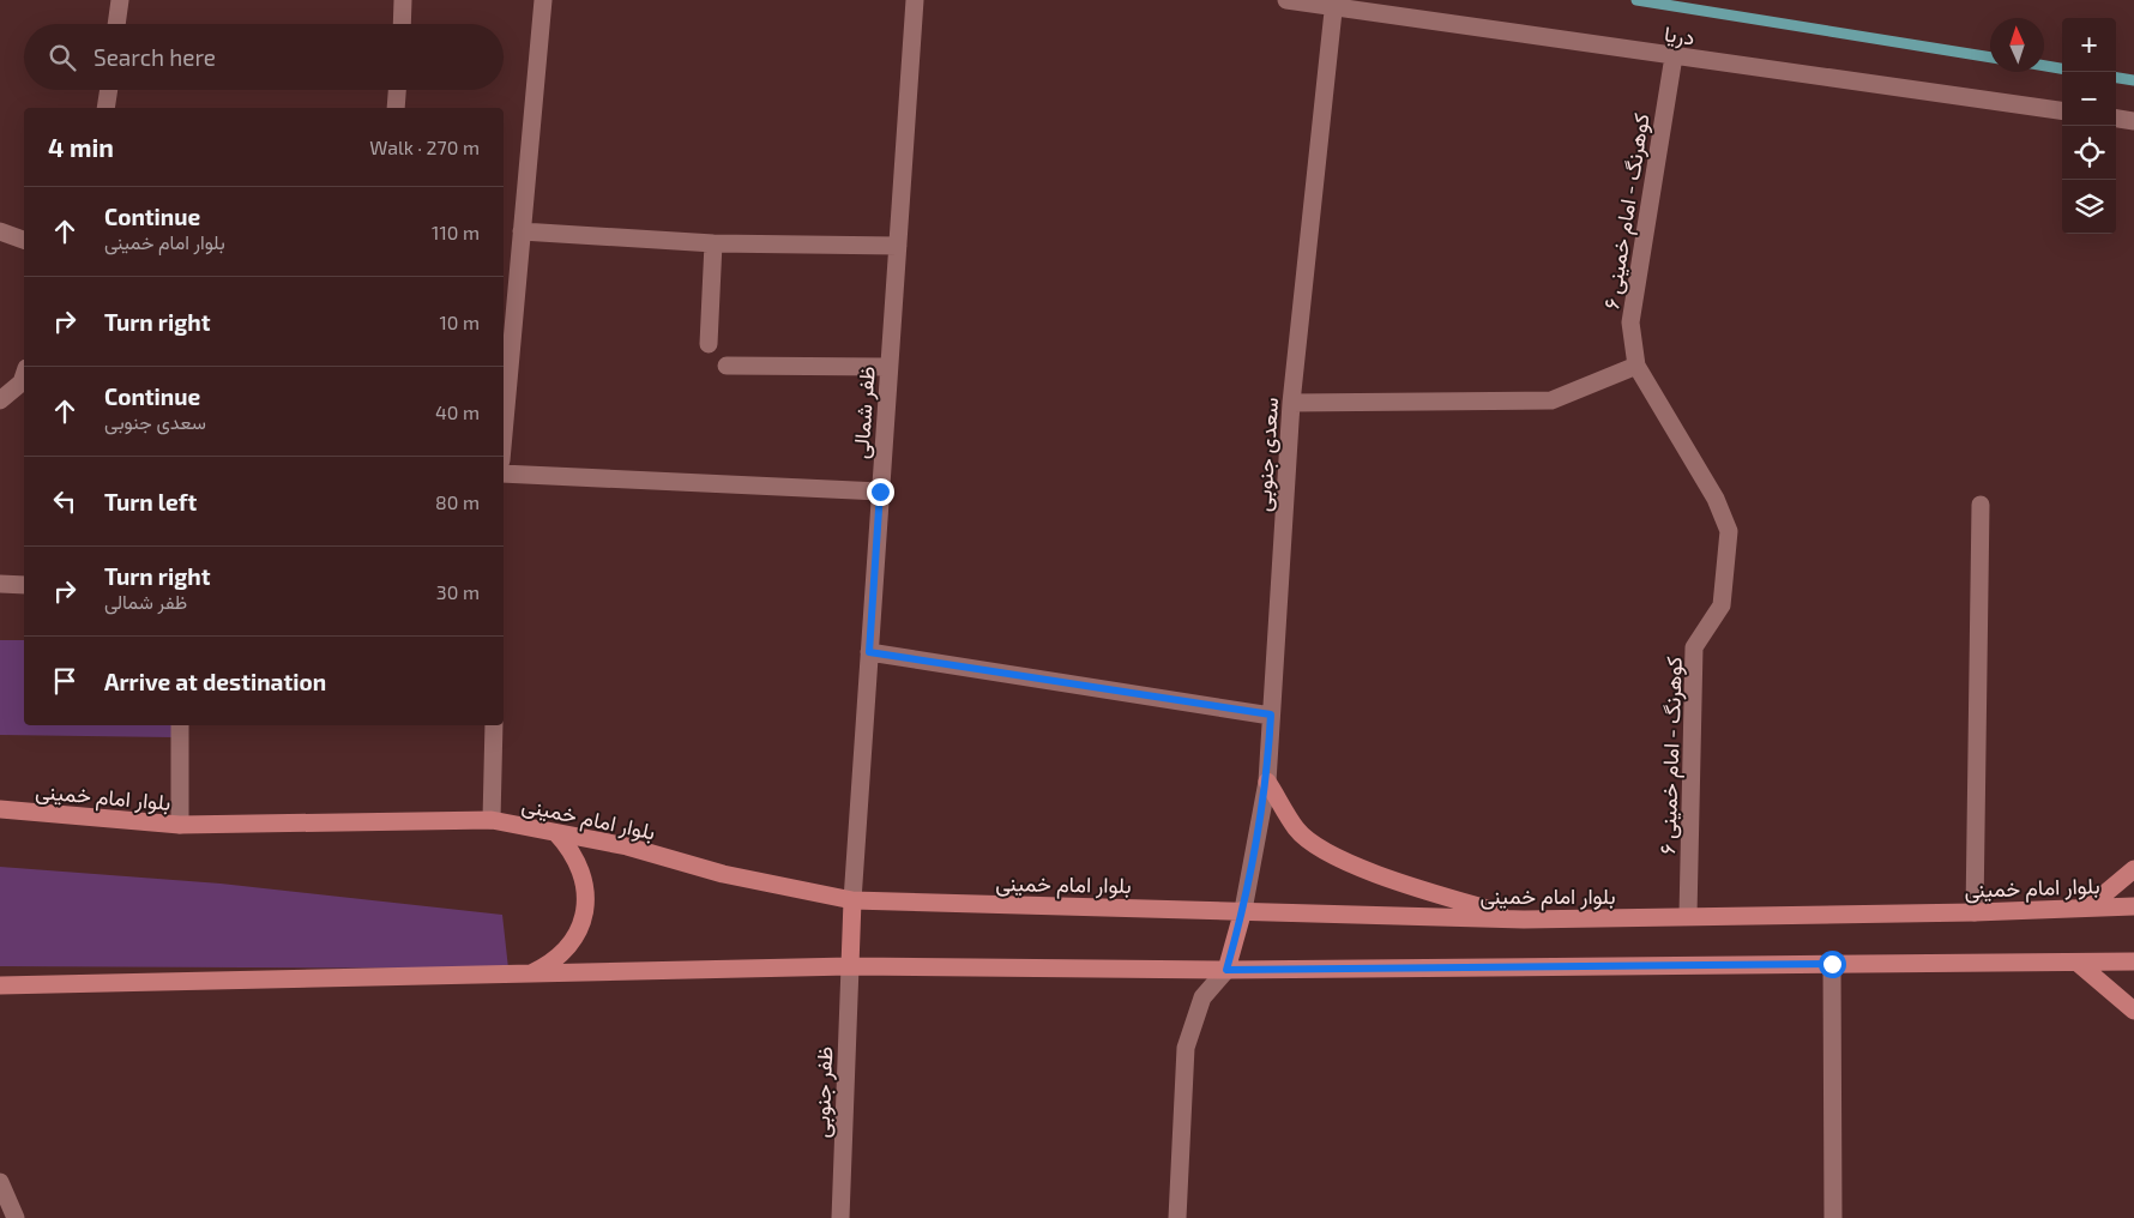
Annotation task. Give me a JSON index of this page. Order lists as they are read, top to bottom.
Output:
{
  "streets": {
    "main road": ["بلوار امام خمینی"],
    "street": [
      "دریا",
      "کوهرنگ - امام خمینی ۶",
      "ظفر شمالی",
      "سعدی جنوبی",
      "ظفر جنوبی"
    ]
  },
  "crossings": [
    ["دریا", "کوهرنگ - امام خمینی ۶"],
    ["دریا", "سعدی جنوبی"],
    ["کوهرنگ - امام خمینی ۶", "بلوار امام خمینی"],
    ["ظفر شمالی", "بلوار امام خمینی"],
    ["سعدی جنوبی", "بلوار امام خمینی"]
  ],
  "north": "top",
  "page": {
    "map_buttons": ["+", "−"],
    "search": "Search here",
    "heading": ["4 min", "Walk · 270 m"],
    "list": [
      ["Continue", "بلوار امام خمینی", "110 m"],
      ["Turn right", "10 m"],
      ["Continue", "سعدی جنوبی", "40 m"],
      ["Turn left", "80 m"],
      ["Turn right", "ظفر شمالی", "30 m"],
      "Arrive at destination"
    ]
  }
}
